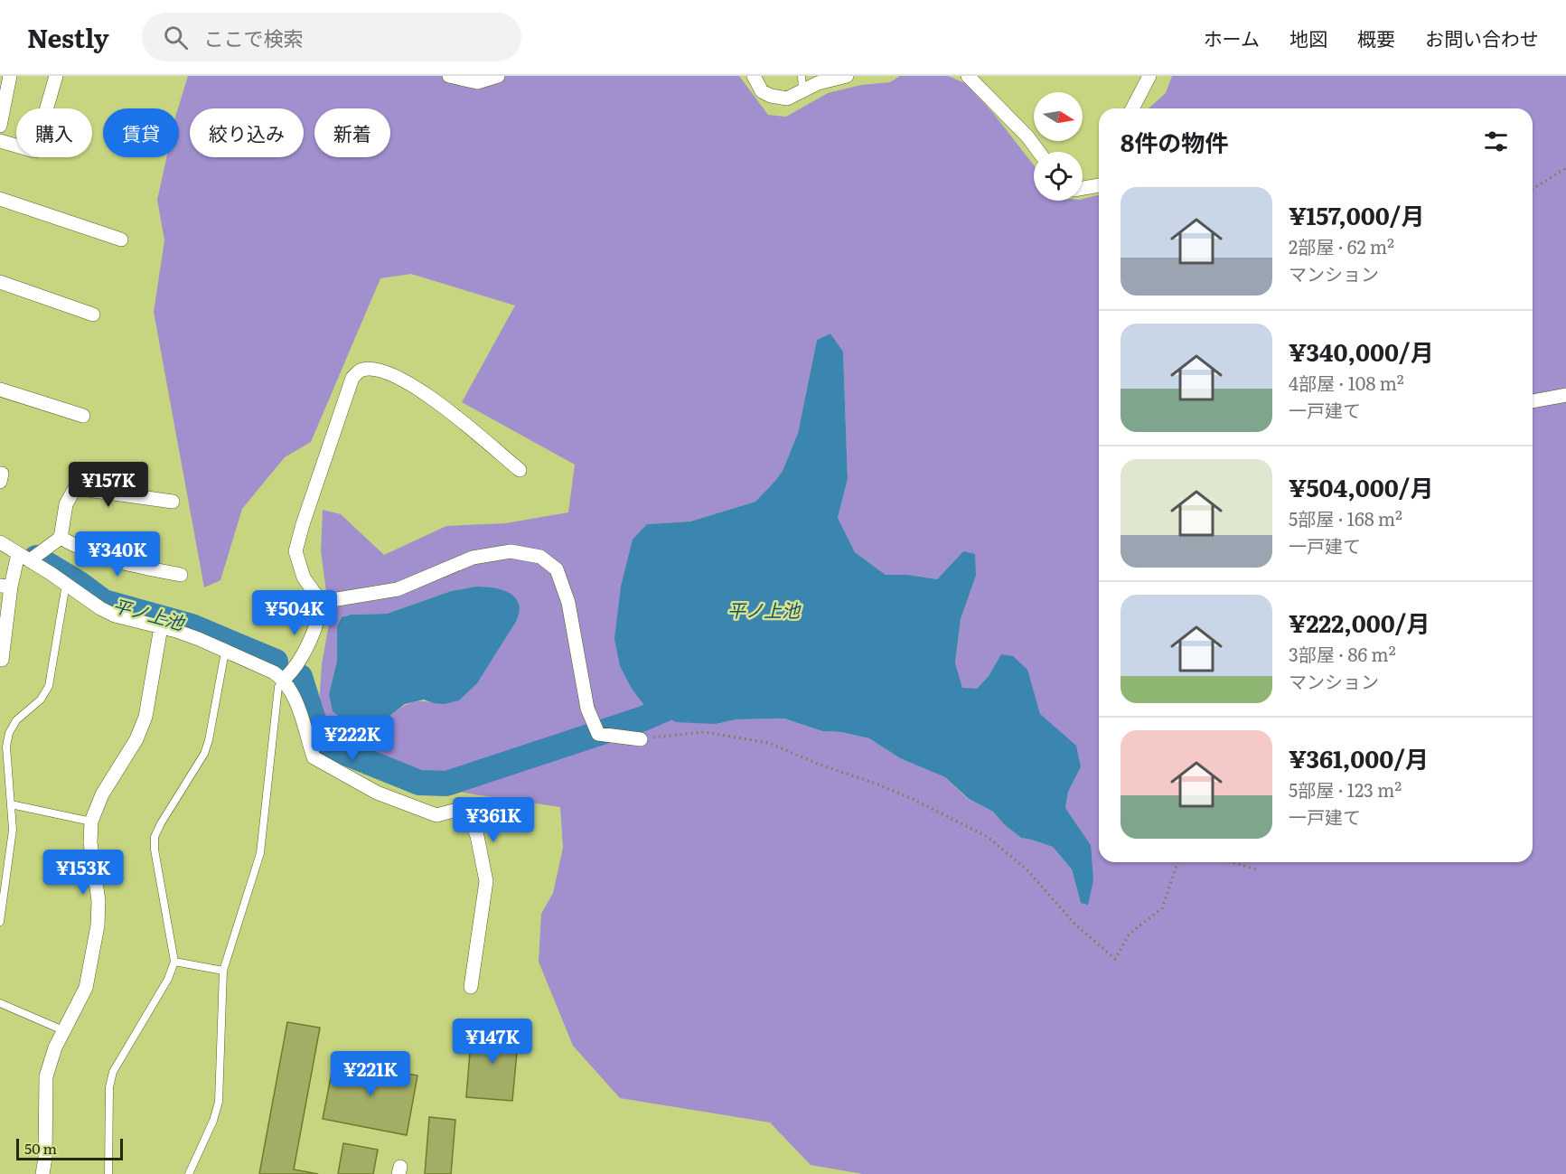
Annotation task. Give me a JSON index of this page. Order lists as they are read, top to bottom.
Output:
{
  "water": ["平ノ上池"],
  "scale_bar": "50 m",
  "north": "right",
  "page": {
    "header": "Nestly",
    "search": "ここで検索",
    "nav": [
      "ホーム",
      "地図",
      "概要",
      "お問い合わせ"
    ],
    "chip": [
      "購入",
      "賃貸",
      "絞り込み",
      "新着"
    ],
    "heading": "8件の物件",
    "list": [
      {
        "name": "¥157,000/月",
        "note": "2部屋 · 62 m² · マンション"
      },
      {
        "name": "¥340,000/月",
        "note": "4部屋 · 108 m² · 一戸建て"
      },
      {
        "name": "¥504,000/月",
        "note": "5部屋 · 168 m² · 一戸建て"
      },
      {
        "name": "¥222,000/月",
        "note": "3部屋 · 86 m² · マンション"
      },
      {
        "name": "¥361,000/月",
        "note": "5部屋 · 123 m² · 一戸建て"
      }
    ],
    "price": [
      "¥157K",
      "¥340K",
      "¥504K",
      "¥222K",
      "¥361K",
      "¥153K",
      "¥147K",
      "¥221K"
    ],
    "scale": "50 m"
  }
}
